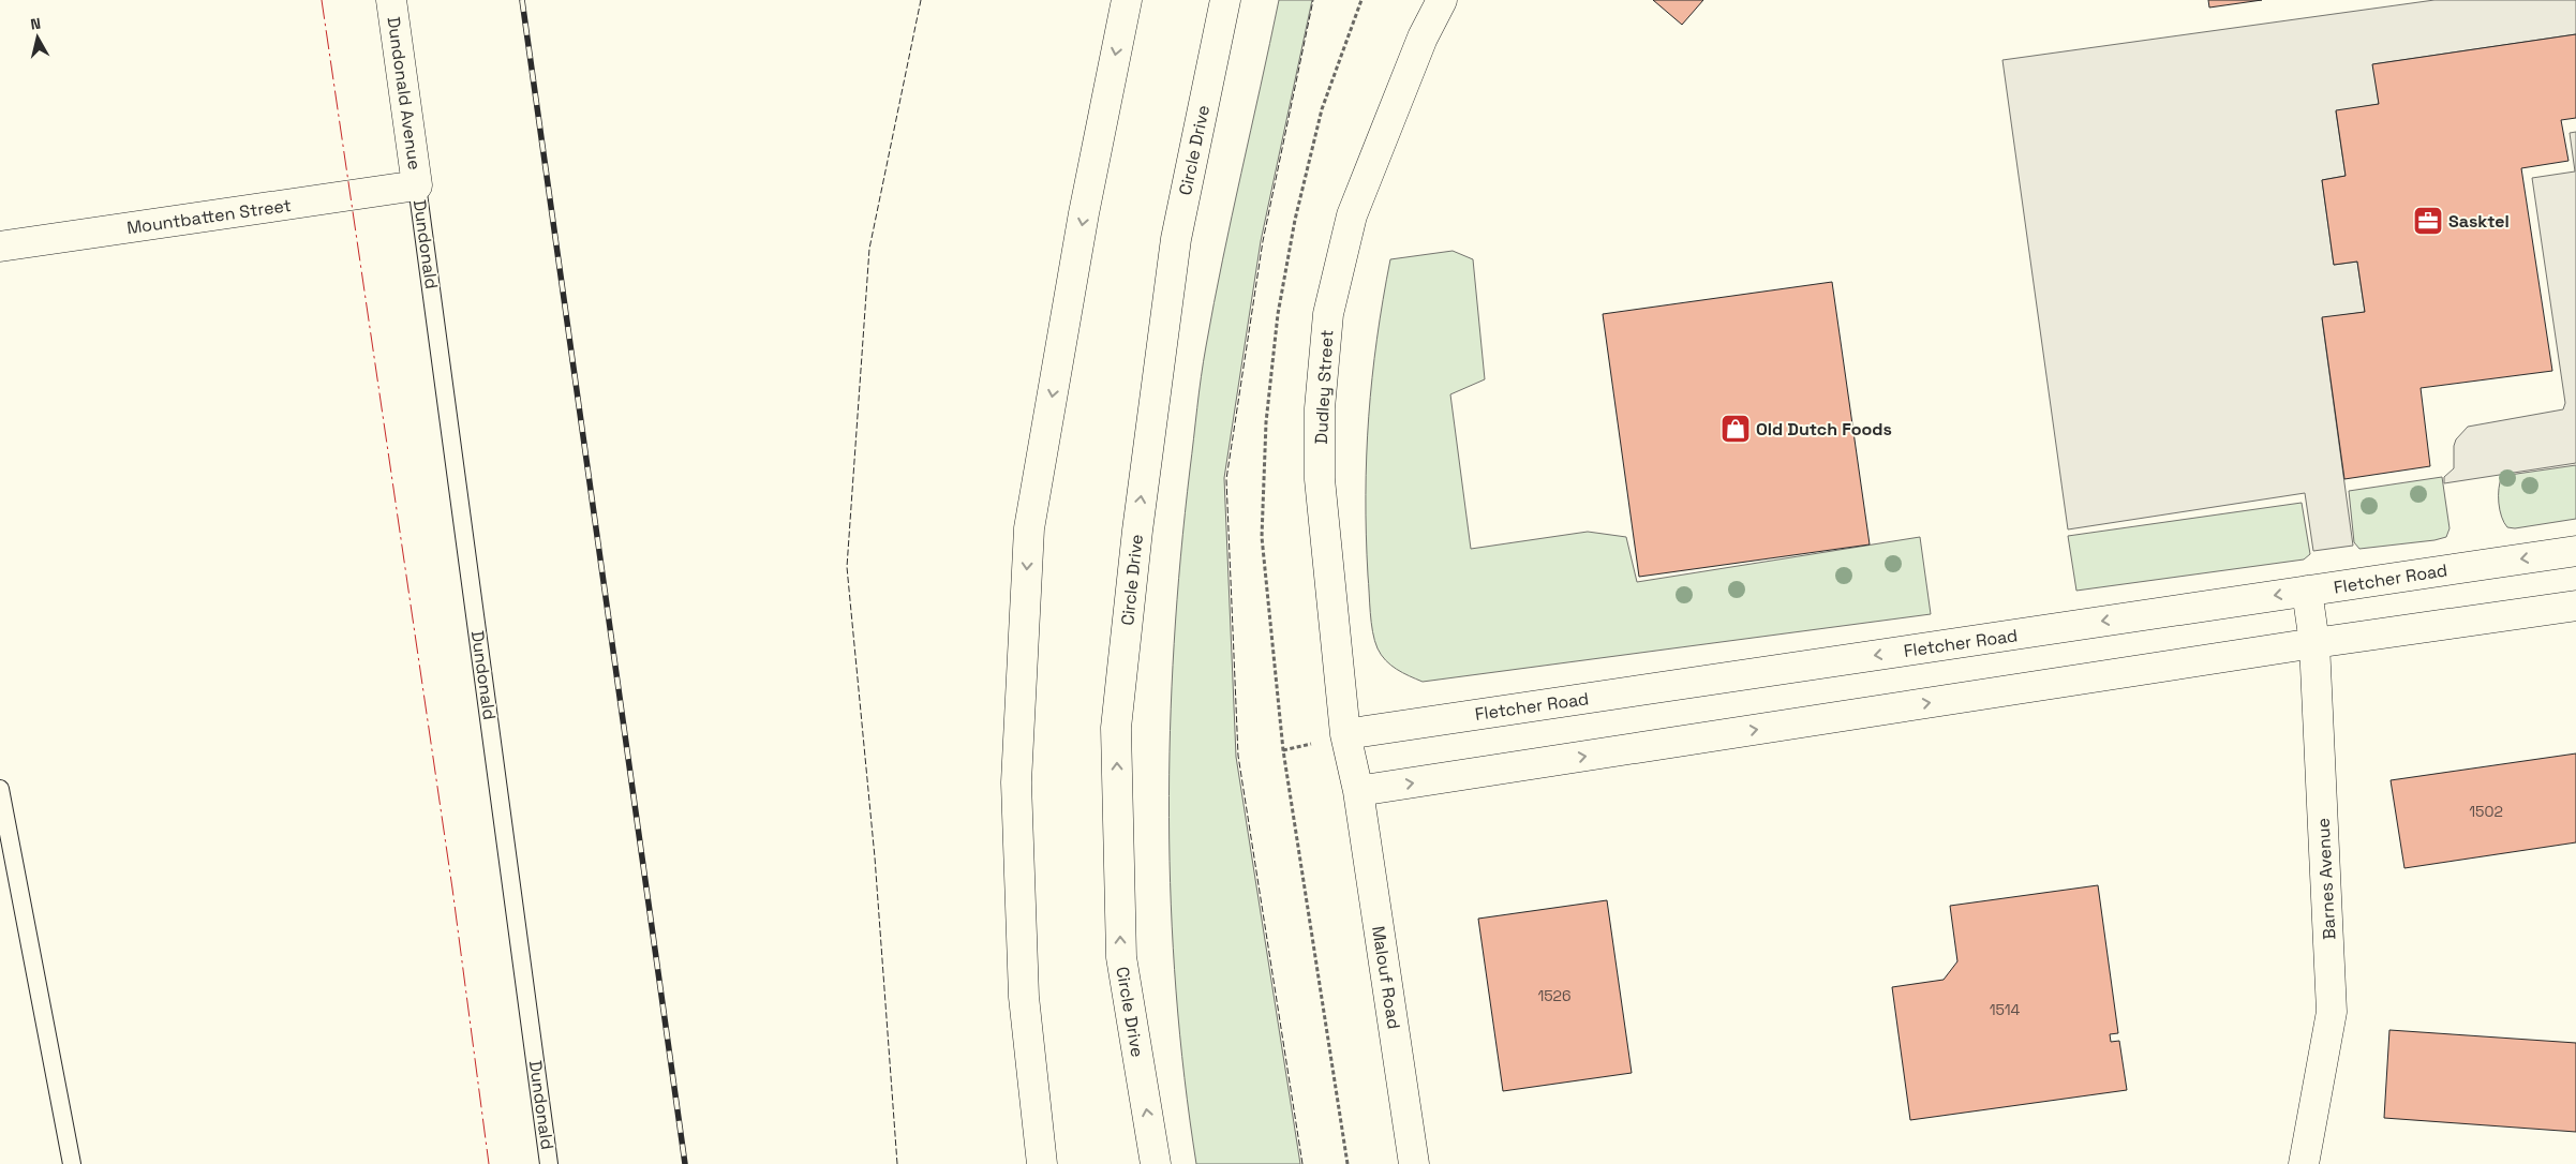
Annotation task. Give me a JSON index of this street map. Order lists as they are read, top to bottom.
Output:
{
  "streets": {
    "main road": [
      "Dundonald Avenue",
      "Circle Drive",
      "Mountbatten Street",
      "Dudley Street",
      "Fletcher Road",
      "Barnes Avenue",
      "Malouf Road"
    ],
    "lane": ["Dundonald"]
  },
  "crossings": [
    ["Dundonald Avenue", "Mountbatten Street"],
    ["Dundonald Avenue", "Dundonald"],
    ["Mountbatten Street", "Dundonald"],
    ["Dudley Street", "Fletcher Road"],
    ["Dudley Street", "Malouf Road"],
    ["Fletcher Road", "Barnes Avenue"]
  ],
  "places": {
    "office": ["Sasktel"],
    "shop": ["Old Dutch Foods"]
  },
  "house_numbers": ["1502", "1526", "1514"],
  "north": "top"
}
